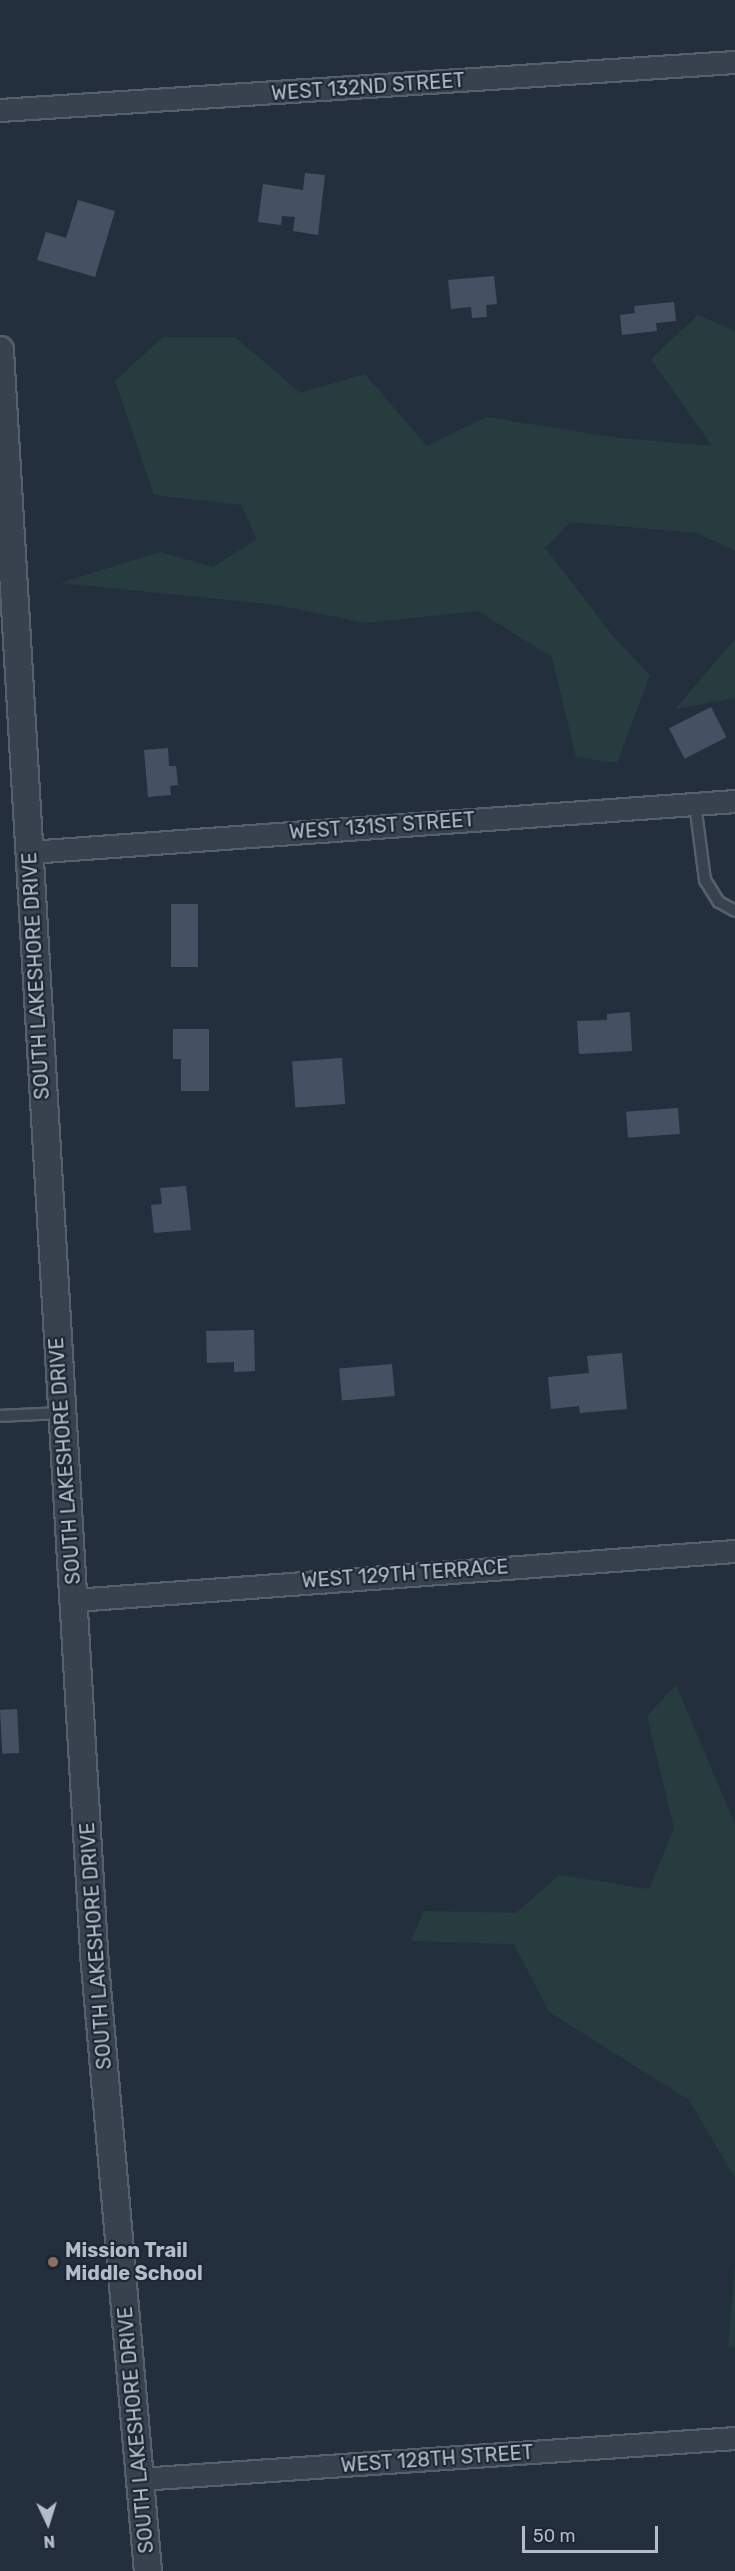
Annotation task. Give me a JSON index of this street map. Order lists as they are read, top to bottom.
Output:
{
  "streets": {
    "street": [
      "WEST 132ND STREET",
      "WEST 131ST STREET",
      "SOUTH LAKESHORE DRIVE",
      "WEST 129TH TERRACE",
      "WEST 128TH STREET"
    ]
  },
  "crossings": [
    ["WEST 131ST STREET", "SOUTH LAKESHORE DRIVE"],
    ["SOUTH LAKESHORE DRIVE", "WEST 129TH TERRACE"],
    ["SOUTH LAKESHORE DRIVE", "WEST 128TH STREET"]
  ],
  "places": ["Mission Trail Middle School"],
  "scale_bar": "50 m",
  "north": "bottom"
}
